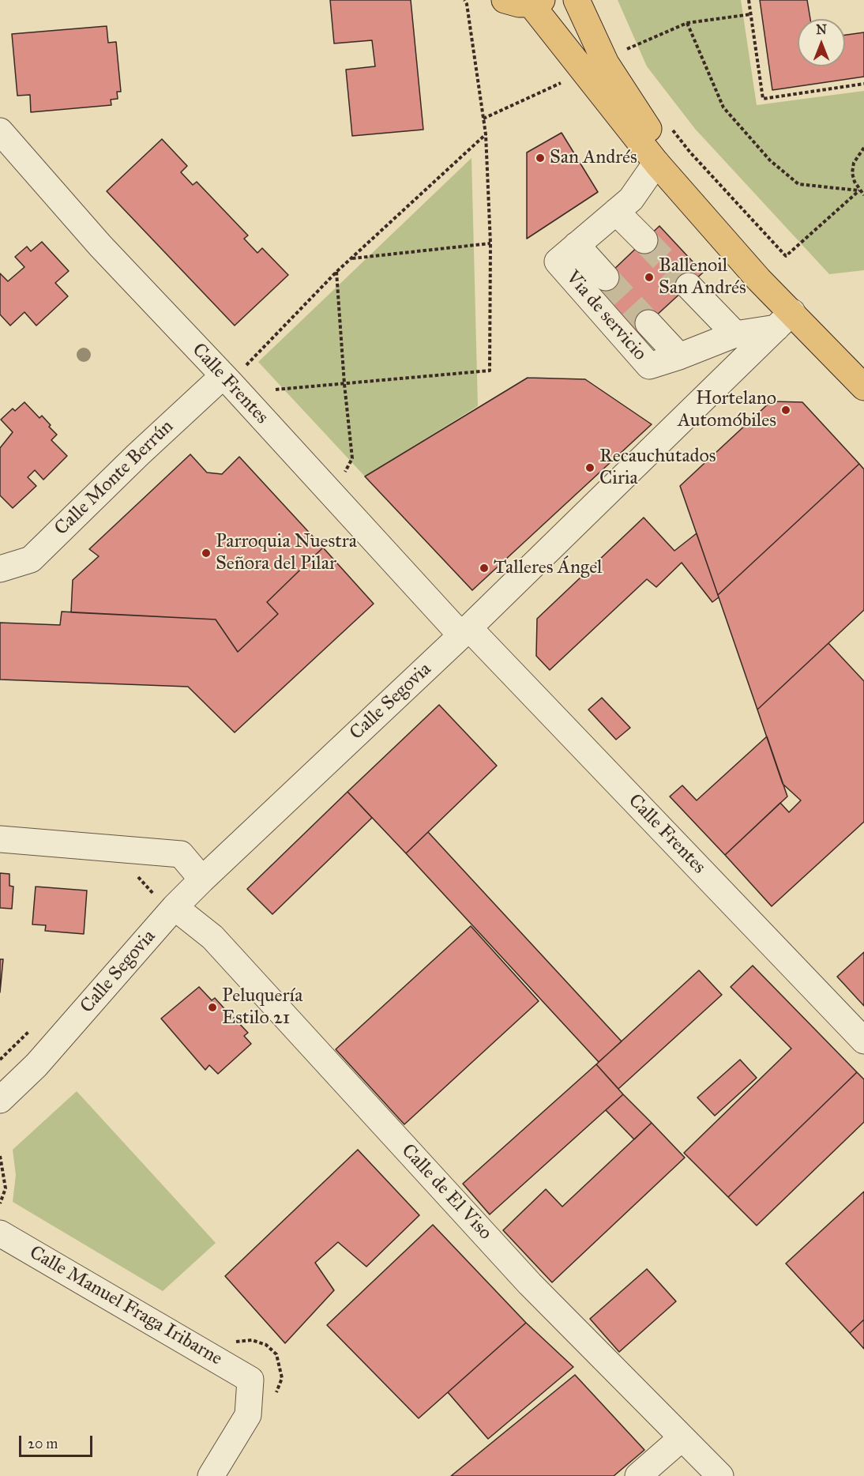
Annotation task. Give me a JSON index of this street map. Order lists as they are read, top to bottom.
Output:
{
  "streets": {
    "street": [
      "Via de servicio",
      "Calle Frentes",
      "Calle Monte Berrún",
      "Calle Segovia",
      "Calle de El Viso",
      "Calle Manuel Fraga Iribarne"
    ]
  },
  "crossings": [
    ["Via de servicio", "Calle Segovia"],
    ["Calle Frentes", "Calle Monte Berrún"],
    ["Calle Frentes", "Calle Segovia"],
    ["Calle Segovia", "Calle de El Viso"]
  ],
  "places": [
    "San Andrés",
    "Ballenoil San Andrés",
    "Hortelano Automóbiles",
    "Recauchutados Ciria",
    "Parroquia Nuestra Señora del Pilar",
    "Talleres Ángel",
    "Peluquería Estilo 21"
  ],
  "scale_bar": "20 m",
  "north": "top"
}
